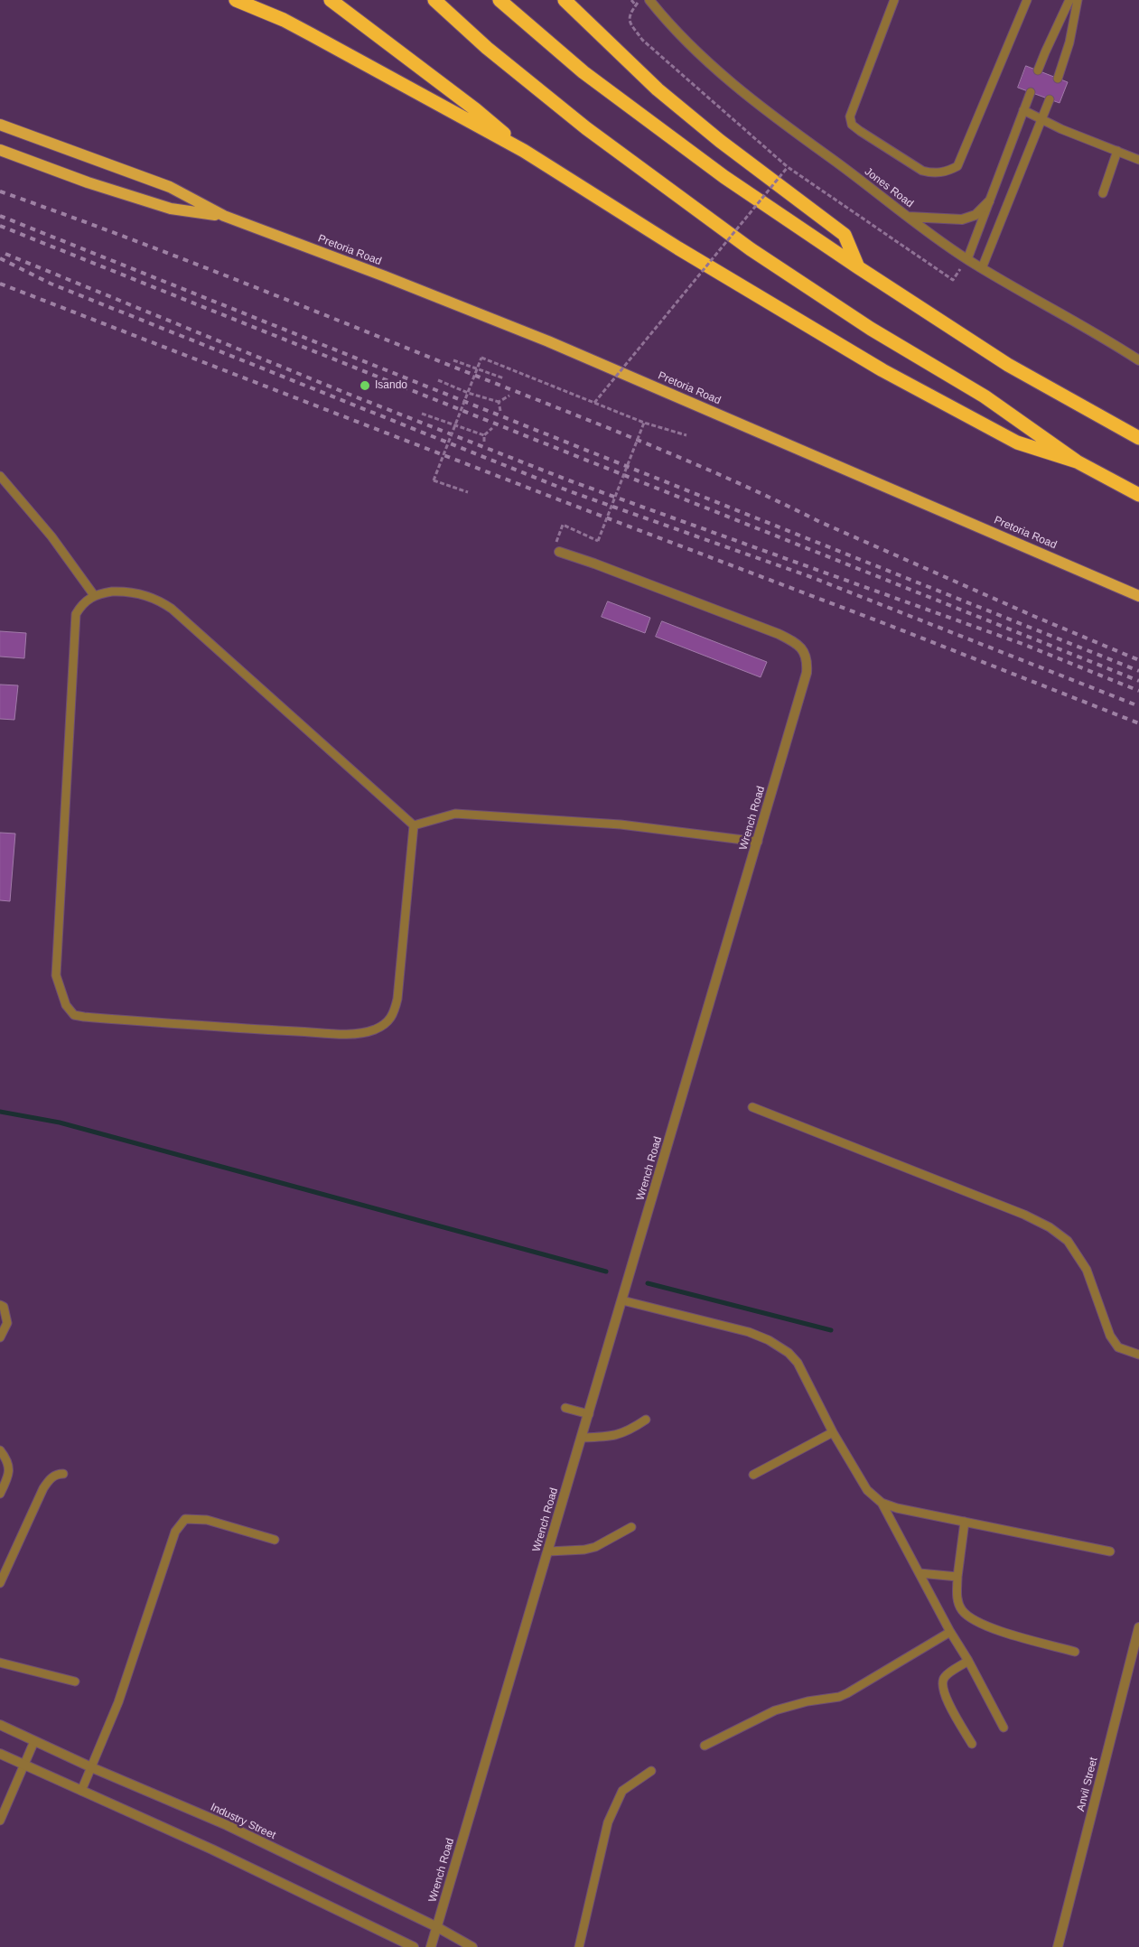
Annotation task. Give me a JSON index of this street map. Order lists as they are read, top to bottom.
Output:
{
  "streets": {
    "main road": ["Pretoria Road"],
    "street": [
      "Jones Road",
      "Wrench Road",
      "Anvil Street",
      "Industry Street"
    ]
  },
  "crossings": [
    ["Wrench Road", "Industry Street"]
  ],
  "places": ["Isando"]
}
